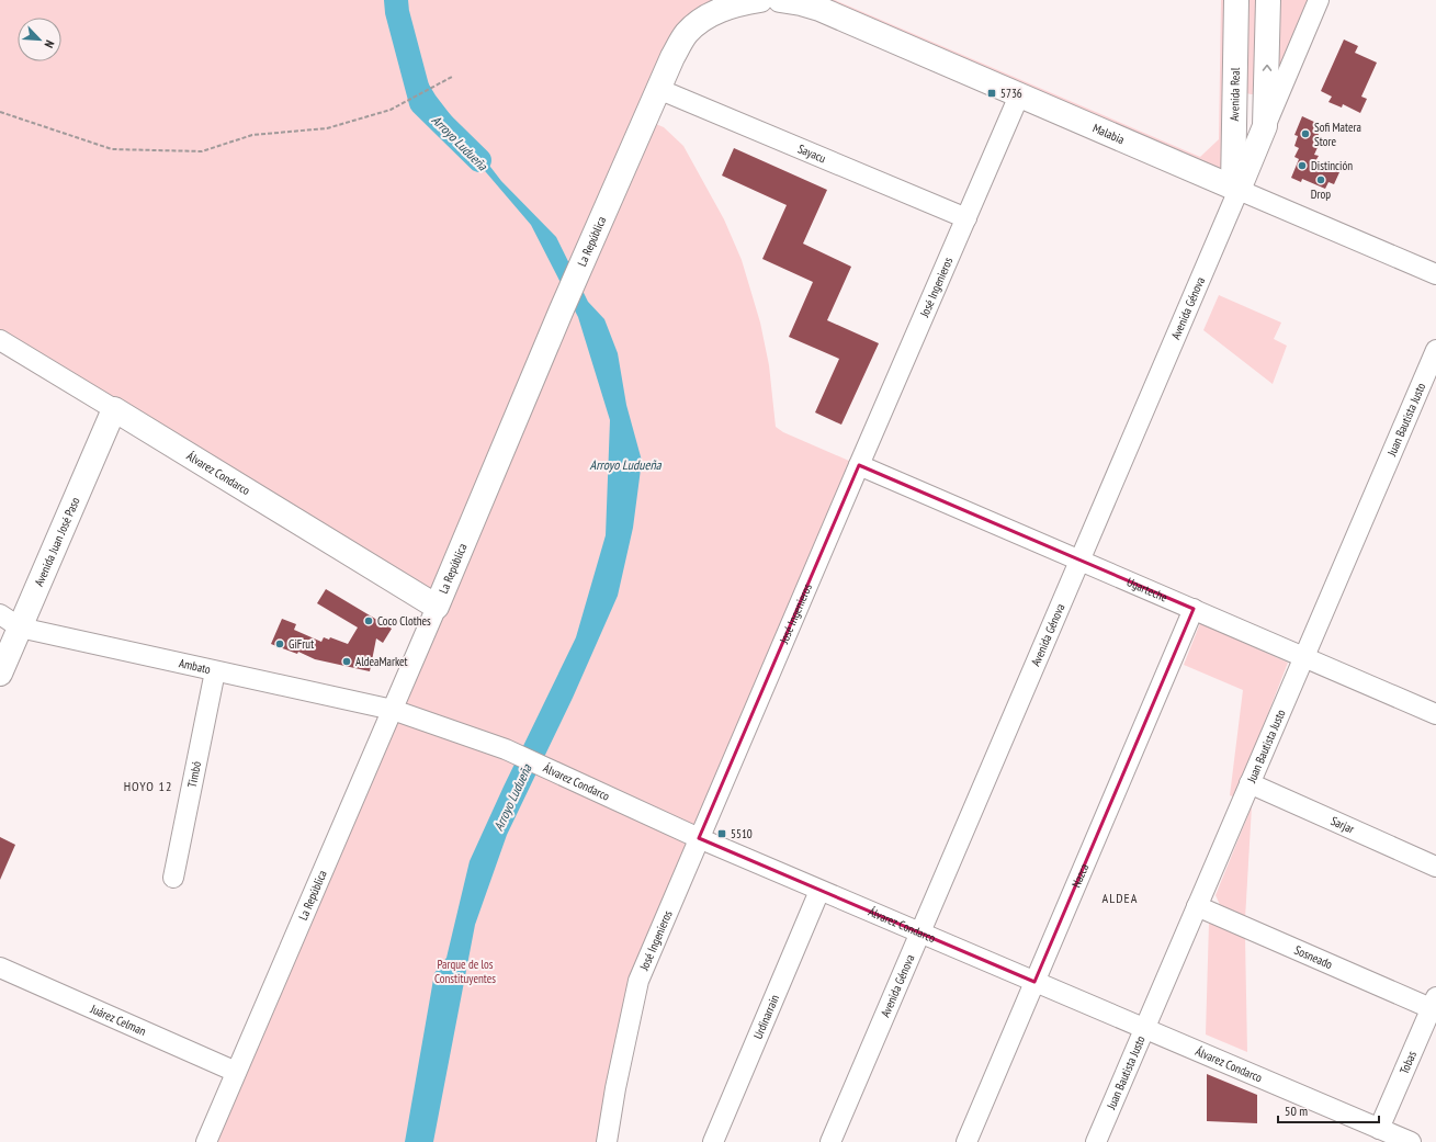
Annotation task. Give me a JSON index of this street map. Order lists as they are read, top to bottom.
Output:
{
  "streets": {
    "main road": [
      "Avenida Real",
      "Malabia",
      "La República",
      "Avenida Génova",
      "Álvarez Condarco",
      "Avenida Juan José Paso"
    ],
    "street": [
      "Sayacu",
      "José Ingenieros",
      "Juan Bautista Justo",
      "Ugarteche",
      "Ambato",
      "Timbó",
      "Sarjar",
      "Nazca",
      "Sosneado",
      "Urdinarrain",
      "Juárez Celman",
      "Tobas"
    ]
  },
  "crossings": [
    ["Avenida Real", "Malabia"],
    ["Avenida Real", "Avenida Génova"],
    ["Malabia", "José Ingenieros"],
    ["Malabia", "Avenida Génova"],
    ["Sayacu", "La República"],
    ["Sayacu", "José Ingenieros"],
    ["La República", "Álvarez Condarco"],
    ["La República", "Ambato"],
    ["La República", "Juárez Celman"],
    ["José Ingenieros", "Álvarez Condarco"],
    ["José Ingenieros", "Ugarteche"],
    ["Avenida Génova", "Álvarez Condarco"],
    ["Avenida Génova", "Ugarteche"],
    ["Juan Bautista Justo", "Álvarez Condarco"],
    ["Juan Bautista Justo", "Ugarteche"],
    ["Juan Bautista Justo", "Sarjar"],
    ["Juan Bautista Justo", "Sosneado"],
    ["Álvarez Condarco", "Avenida Juan José Paso"],
    ["Álvarez Condarco", "Ambato"],
    ["Álvarez Condarco", "Nazca"],
    ["Álvarez Condarco", "Urdinarrain"],
    ["Álvarez Condarco", "Tobas"],
    ["Avenida Juan José Paso", "Ambato"],
    ["Ugarteche", "Nazca"],
    ["Ambato", "Timbó"],
    ["Sosneado", "Tobas"]
  ],
  "districts": ["HOYO 12", "ALDEA"],
  "water": ["Arroyo Ludueña"],
  "parks": ["Parque de los Constituyentes"],
  "places": {
    "transit": ["5736", "5510"],
    "other": [
      "Sofi Matera Store",
      "Distinción",
      "Drop",
      "Coco Clothes",
      "GiFrut",
      "AldeaMarket"
    ]
  },
  "scale_bar": "50 m",
  "north": "bottom right"
}
